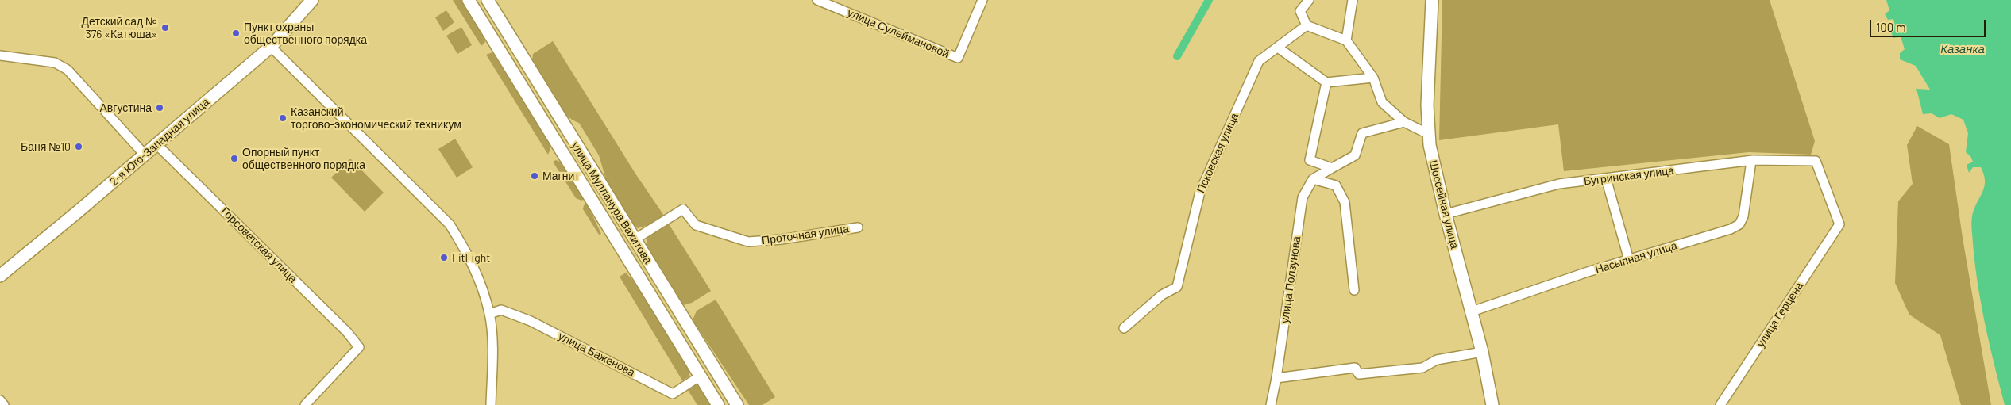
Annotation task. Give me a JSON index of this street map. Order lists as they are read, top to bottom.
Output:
{
  "streets": {
    "main road": ["2-я Юго-Западная улица", "улица Мулланура Вахитова", "Шоссейная улица"],
    "street": [
      "улица Сулеймановой",
      "Псковская улица",
      "Бугринская улица",
      "Проточная улица",
      "Горсоветская улица",
      "Насыпная улица",
      "улица Ползунова",
      "улица Герцена",
      "улица Баженова"
    ]
  },
  "crossings": [
    ["2-я Юго-Западная улица", "Горсоветская улица"],
    ["Бугринская улица", "Шоссейная улица"],
    ["Бугринская улица", "Насыпная улица"],
    ["Бугринская улица", "улица Герцена"],
    ["улица Мулланура Вахитова", "Проточная улица"],
    ["улица Мулланура Вахитова", "улица Баженова"],
    ["Шоссейная улица", "Насыпная улица"]
  ],
  "water": ["Казанка"],
  "places": [
    "Детский сад № 376 «Катюша»",
    "Пункт охраны общественного порядка",
    "Августина",
    "Казанский торгово-экономический техникум",
    "Баня №10",
    "Опорный пункт общественного порядка",
    "Магнит",
    "FitFight"
  ],
  "scale_bar": "100 m"
}
